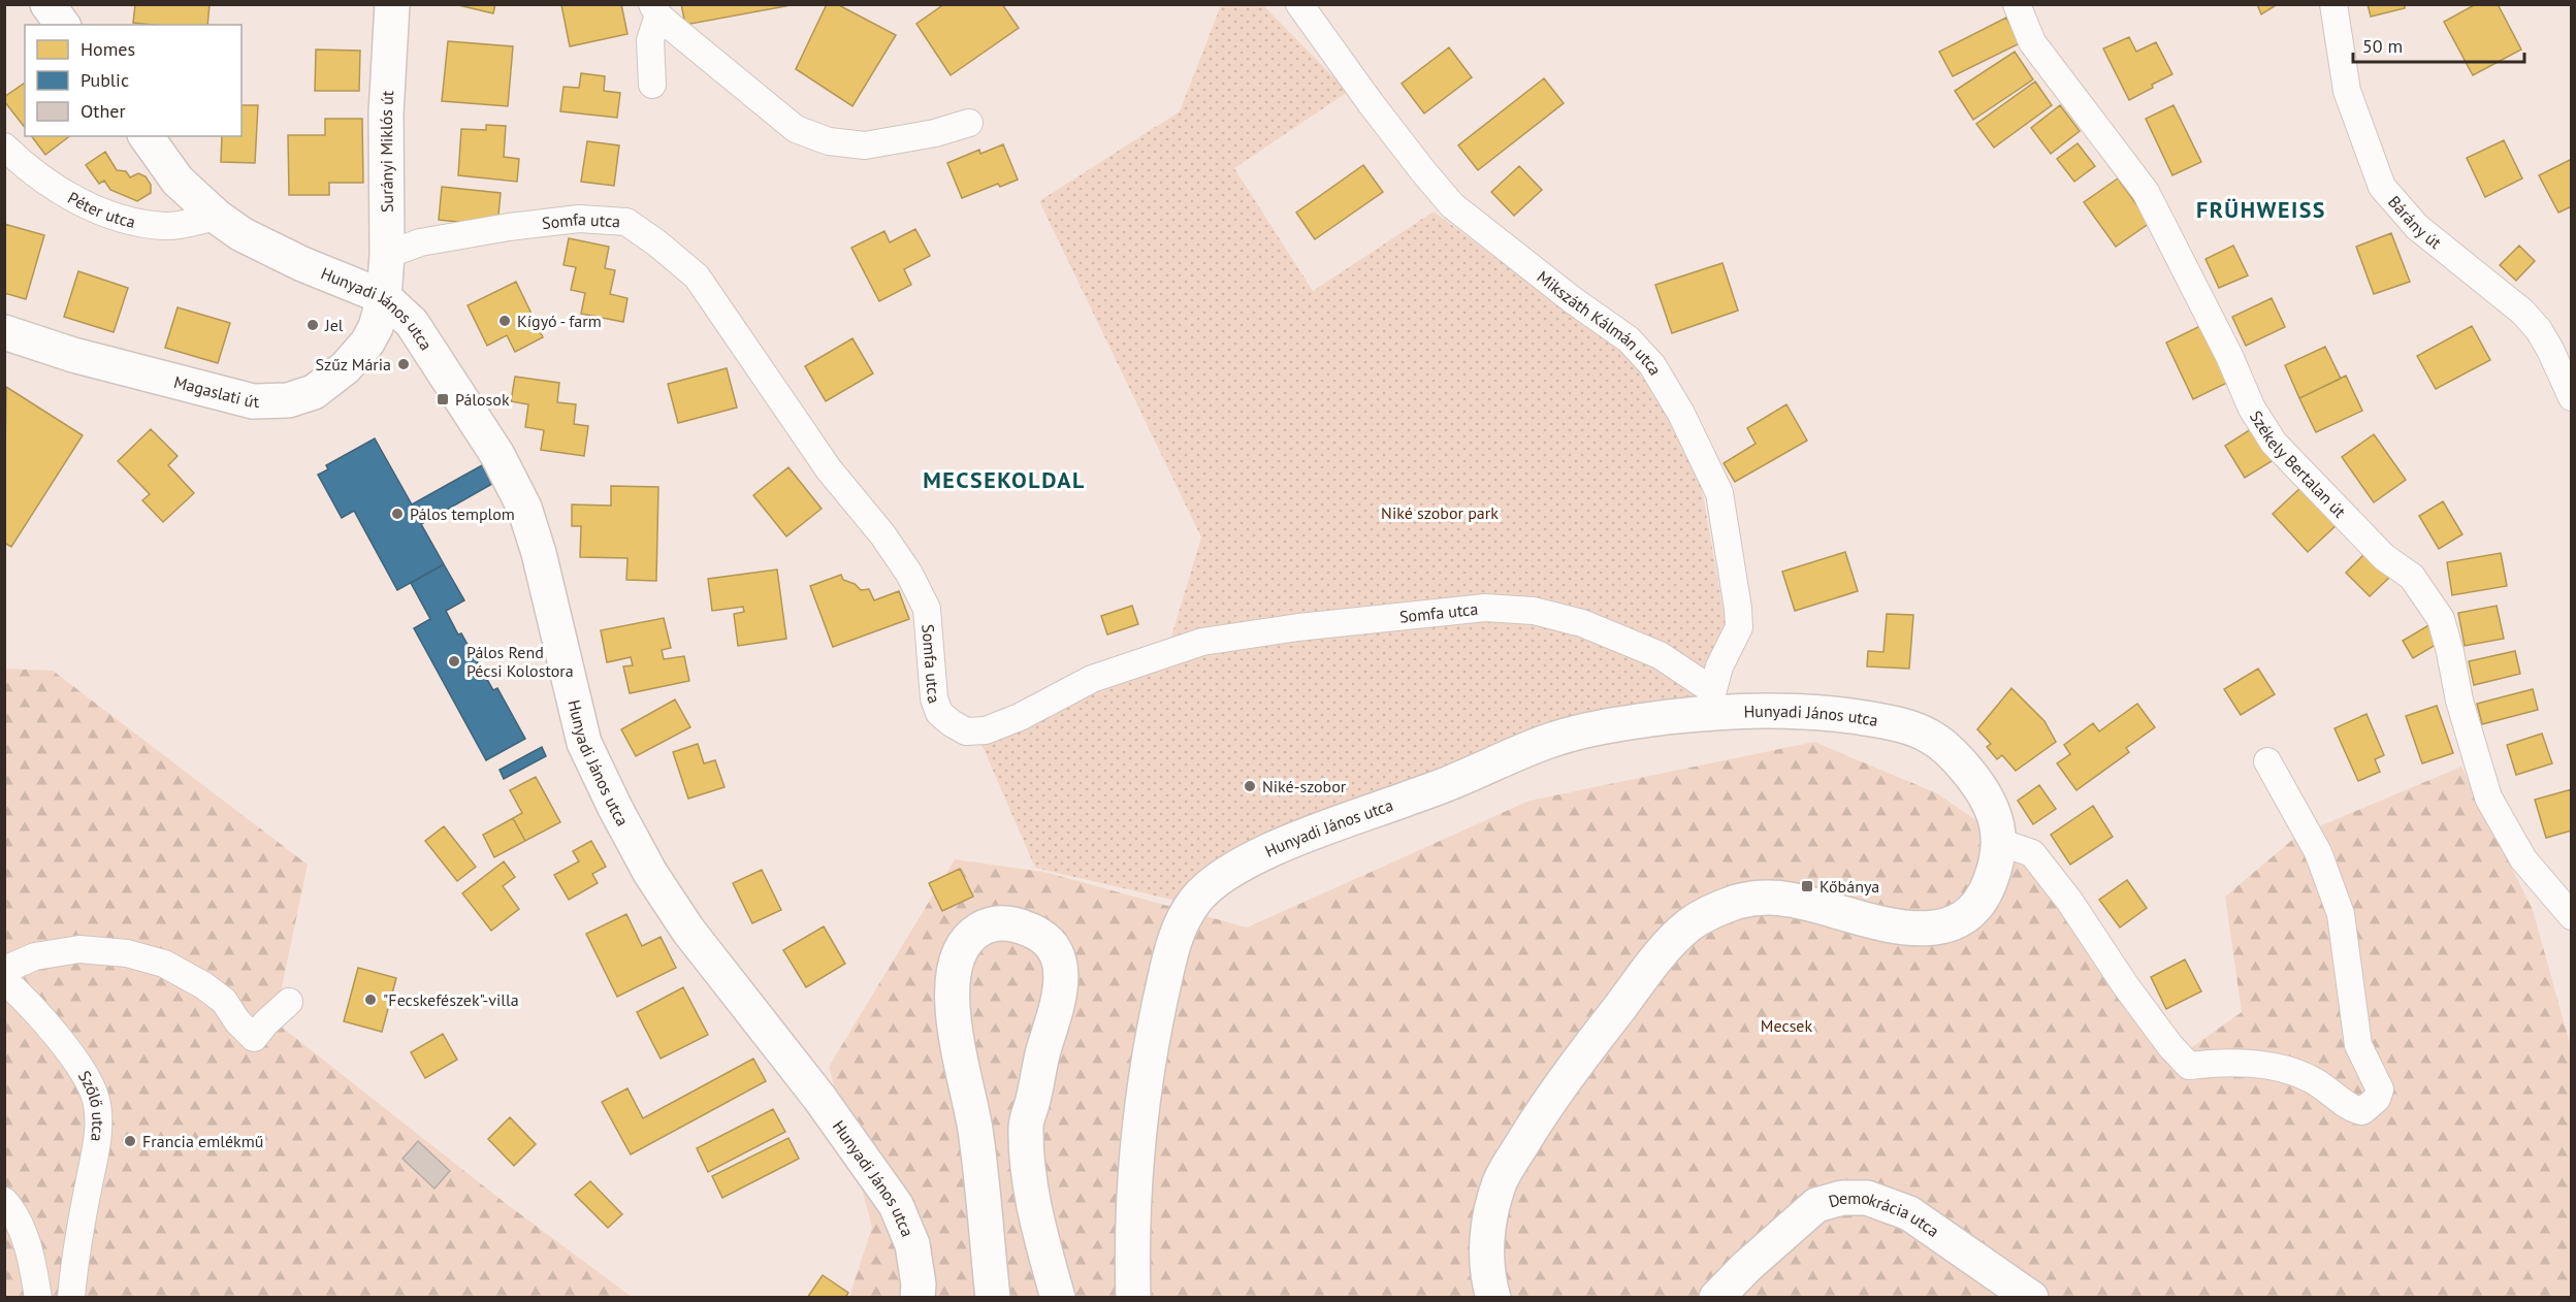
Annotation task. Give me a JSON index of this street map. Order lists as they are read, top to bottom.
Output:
{
  "streets": {
    "street": [
      "Surányi Miklós út",
      "Péter utca",
      "Bárány út",
      "Somfa utca",
      "Hunyadi János utca",
      "Mikszáth Kálmán utca",
      "Magaslati út",
      "Székely Bertalan út",
      "Szőlő utca",
      "Demokrácia utca"
    ]
  },
  "crossings": [
    ["Surányi Miklós út", "Somfa utca"],
    ["Surányi Miklós út", "Hunyadi János utca"],
    ["Surányi Miklós út", "Magaslati út"],
    ["Péter utca", "Hunyadi János utca"],
    ["Somfa utca", "Hunyadi János utca"],
    ["Somfa utca", "Mikszáth Kálmán utca"],
    ["Hunyadi János utca", "Mikszáth Kálmán utca"],
    ["Hunyadi János utca", "Magaslati út"]
  ],
  "districts": ["FRÜHWEISS", "MECSEKOLDAL"],
  "parks": ["Niké szobor park", "Mecsek"],
  "places": {
    "other": [
      "Kígyó - farm",
      "Jel",
      "Szűz Mária",
      "Pálos templom",
      "Pálos Rend Pécsi Kolostora",
      "Niké-szobor",
      "\"Fecskefészek\"-villa",
      "Francia emlékmű"
    ],
    "transit": ["Pálosok", "Kőbánya"]
  },
  "legend": ["Homes", "Public", "Other"],
  "scale_bar": "50 m"
}
